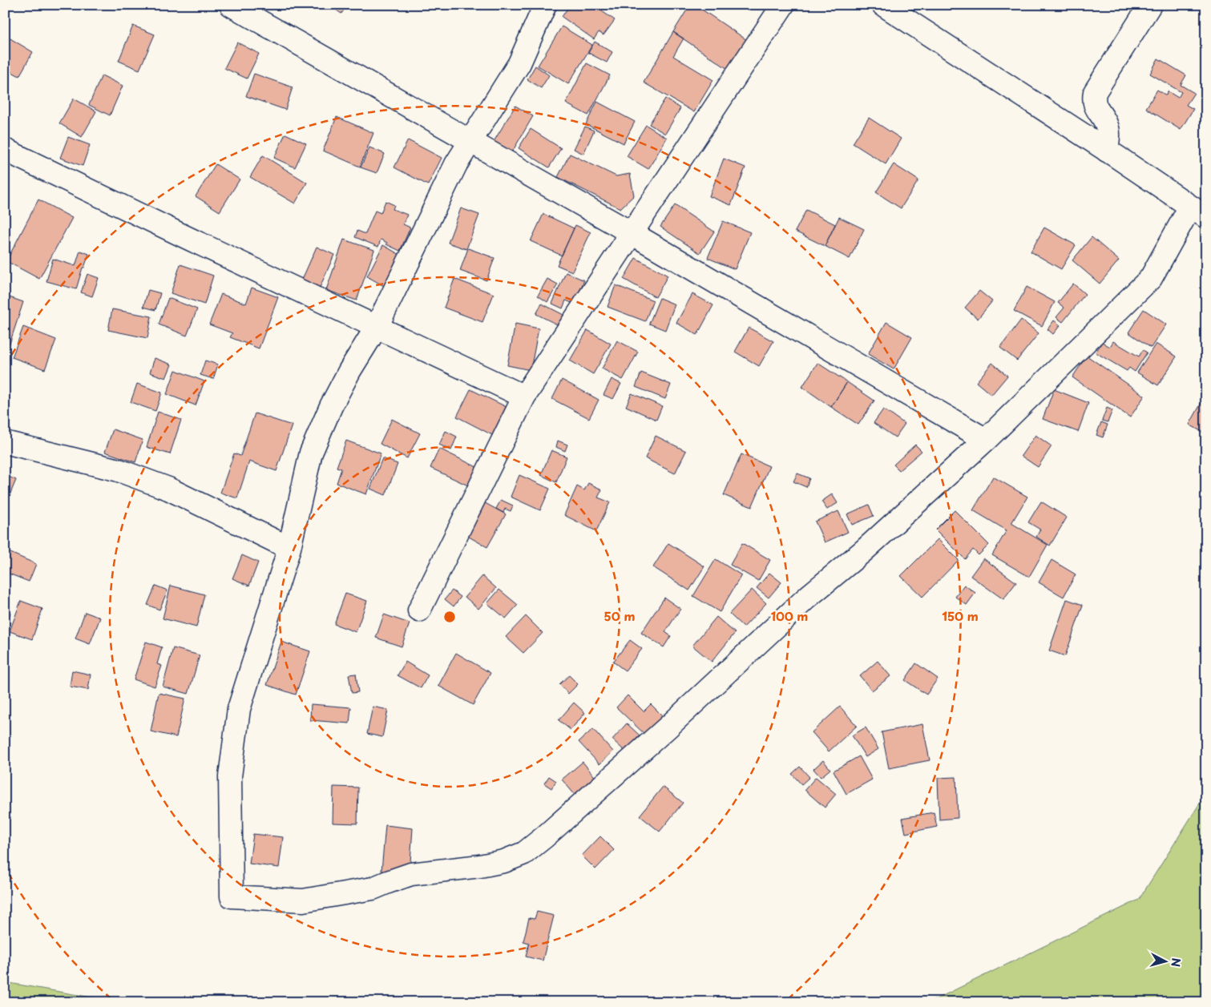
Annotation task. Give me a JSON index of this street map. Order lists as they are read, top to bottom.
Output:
{
  "north": "right",
  "rings": ["50 m", "100 m", "150 m"]
}
